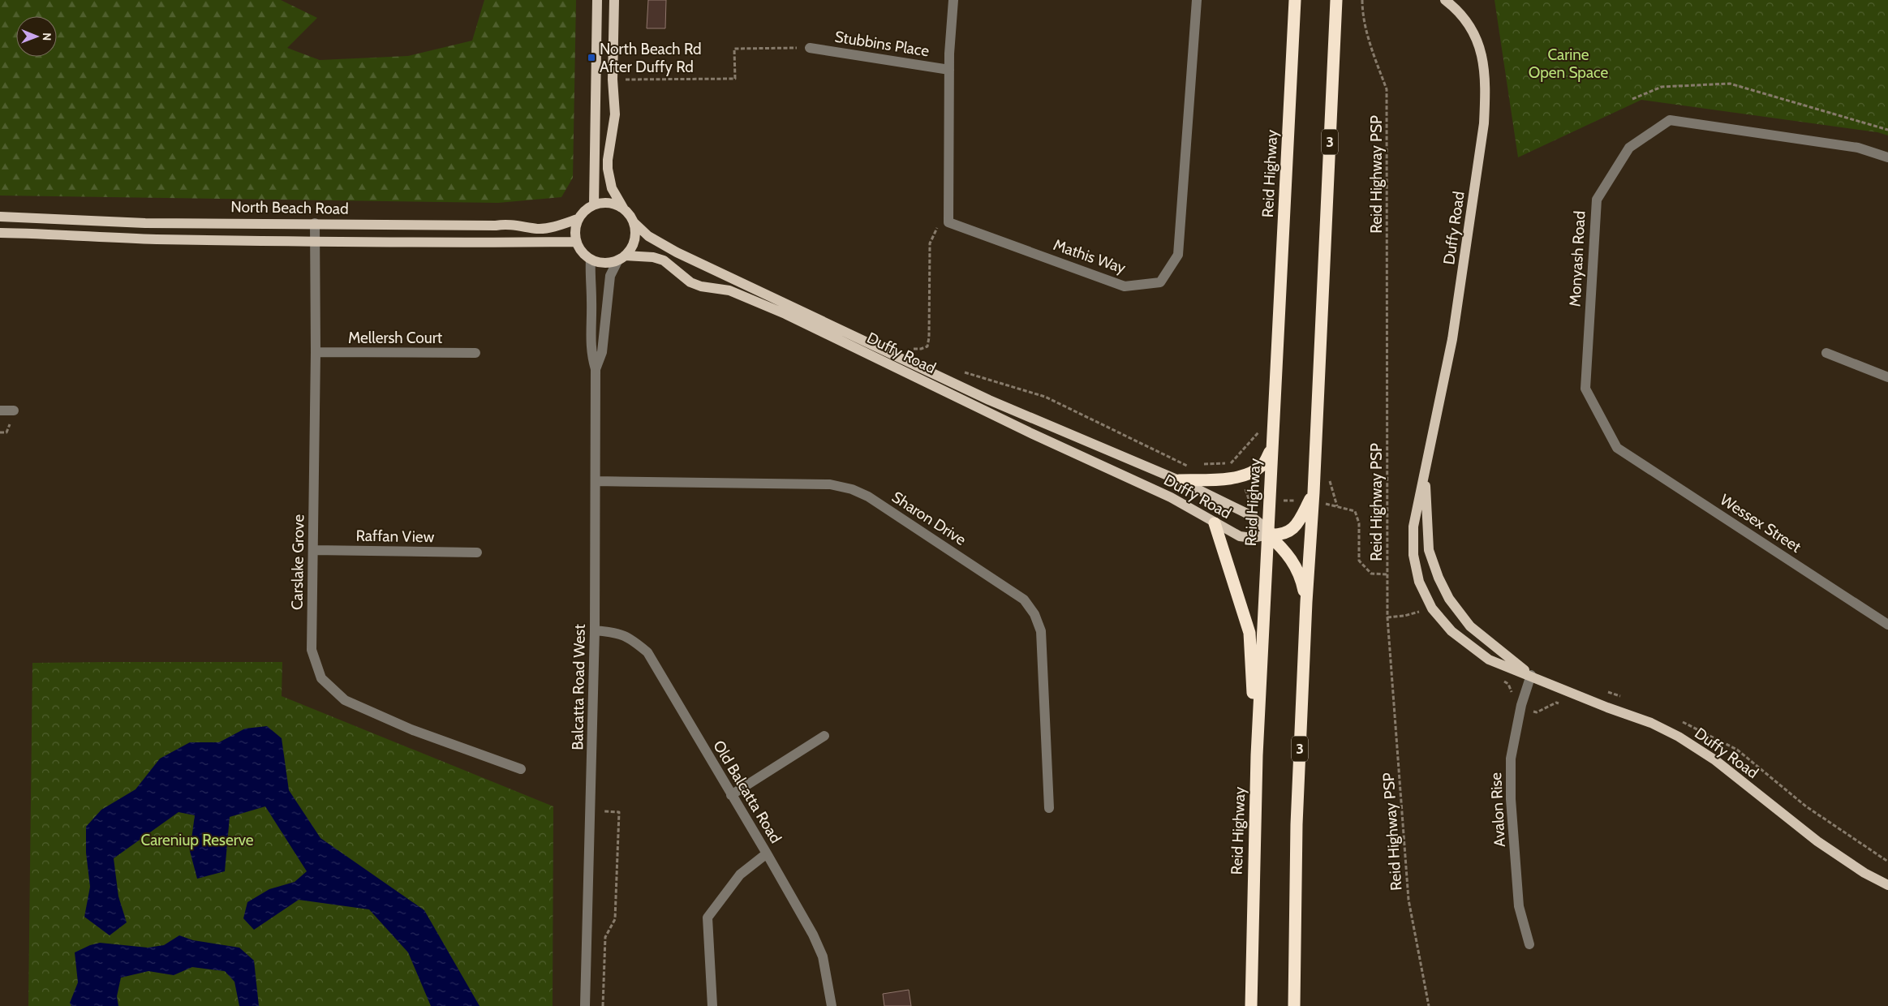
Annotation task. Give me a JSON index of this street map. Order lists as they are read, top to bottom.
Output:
{
  "streets": {
    "highway": ["3", "Reid Highway"],
    "main road": ["North Beach Road", "Duffy Road"],
    "street": [
      "Stubbins Place",
      "Mathis Way",
      "Monyash Road",
      "Mellersh Court",
      "Sharon Drive",
      "Wessex Street",
      "Raffan View",
      "Carslake Grove",
      "Balcatta Road West",
      "Old Balcatta Road",
      "Avalon Rise"
    ],
    "path": ["Reid Highway PSP"]
  },
  "crossings": [
    ["Reid Highway", "Duffy Road"],
    ["North Beach Road", "Duffy Road"],
    ["North Beach Road", "Carslake Grove"],
    ["North Beach Road", "Balcatta Road West"],
    ["Duffy Road", "Balcatta Road West"],
    ["Duffy Road", "Avalon Rise"],
    ["Monyash Road", "Wessex Street"],
    ["Mellersh Court", "Carslake Grove"],
    ["Sharon Drive", "Balcatta Road West"],
    ["Raffan View", "Carslake Grove"],
    ["Balcatta Road West", "Old Balcatta Road"]
  ],
  "parks": ["Carine Open Space", "Careniup Reserve"],
  "places": {
    "transit": ["North Beach Rd After Duffy Rd"]
  },
  "north": "right"
}
